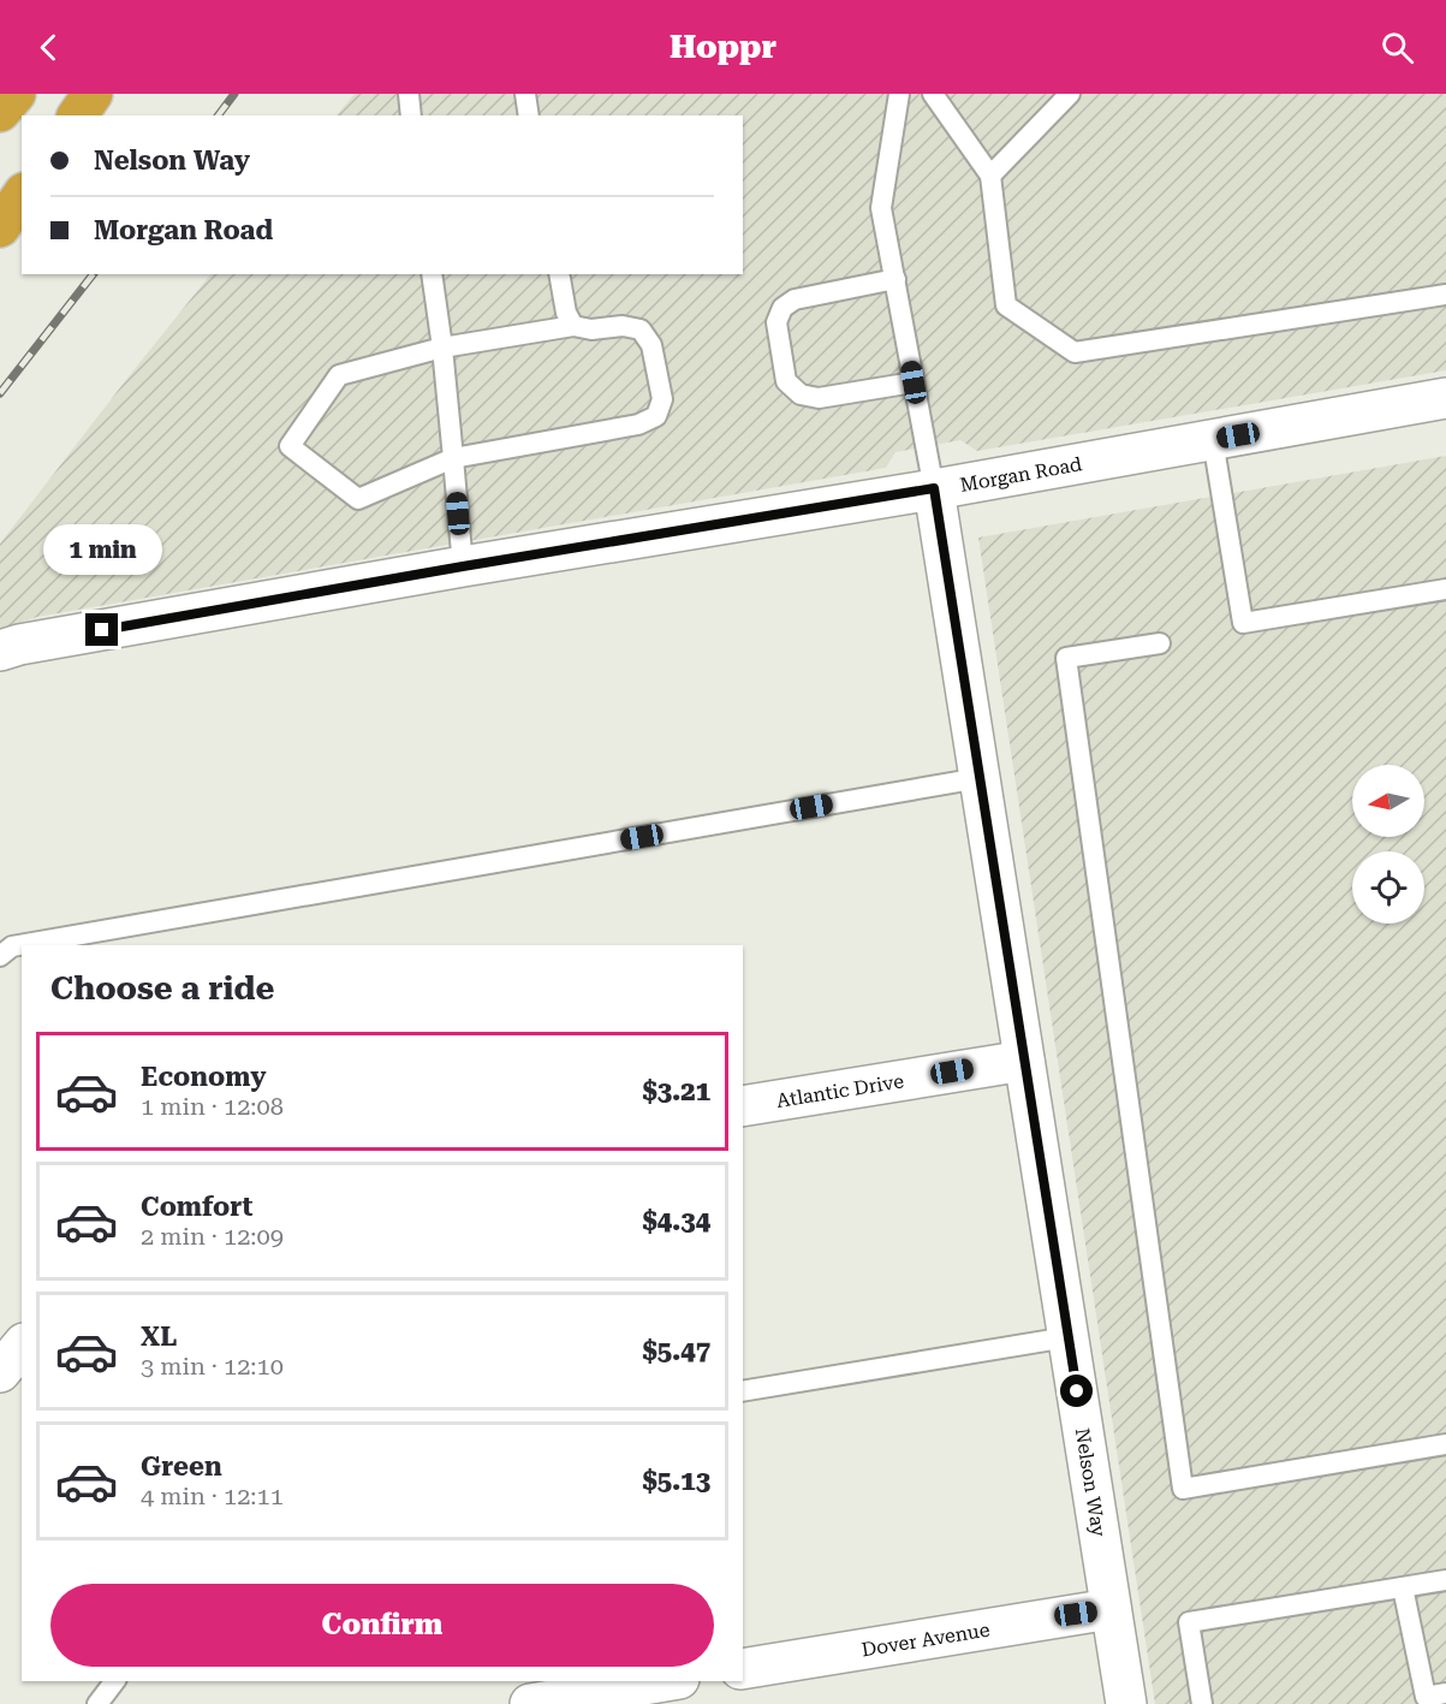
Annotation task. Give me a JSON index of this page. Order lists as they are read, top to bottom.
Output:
{
  "streets": {
    "street": [
      "Morgan Road",
      "Atlantic Drive",
      "Nelson Way",
      "Dover Avenue"
    ]
  },
  "crossings": [
    ["Morgan Road", "Nelson Way"],
    ["Atlantic Drive", "Nelson Way"],
    ["Nelson Way", "Dover Avenue"]
  ],
  "north": "left",
  "page": {
    "header": "Hoppr",
    "banner": ["Nelson Way", "Morgan Road"],
    "bubble": "1 min",
    "heading": "Choose a ride",
    "list": [
      {
        "name": "Economy",
        "note": "1 min · 12:08",
        "value": "$3.21"
      },
      {
        "name": "Comfort",
        "note": "2 min · 12:09",
        "value": "$4.34"
      },
      {
        "name": "XL",
        "note": "3 min · 12:10",
        "value": "$5.47"
      },
      {
        "name": "Green",
        "note": "4 min · 12:11",
        "value": "$5.13"
      }
    ],
    "buttons": "Confirm"
  }
}
